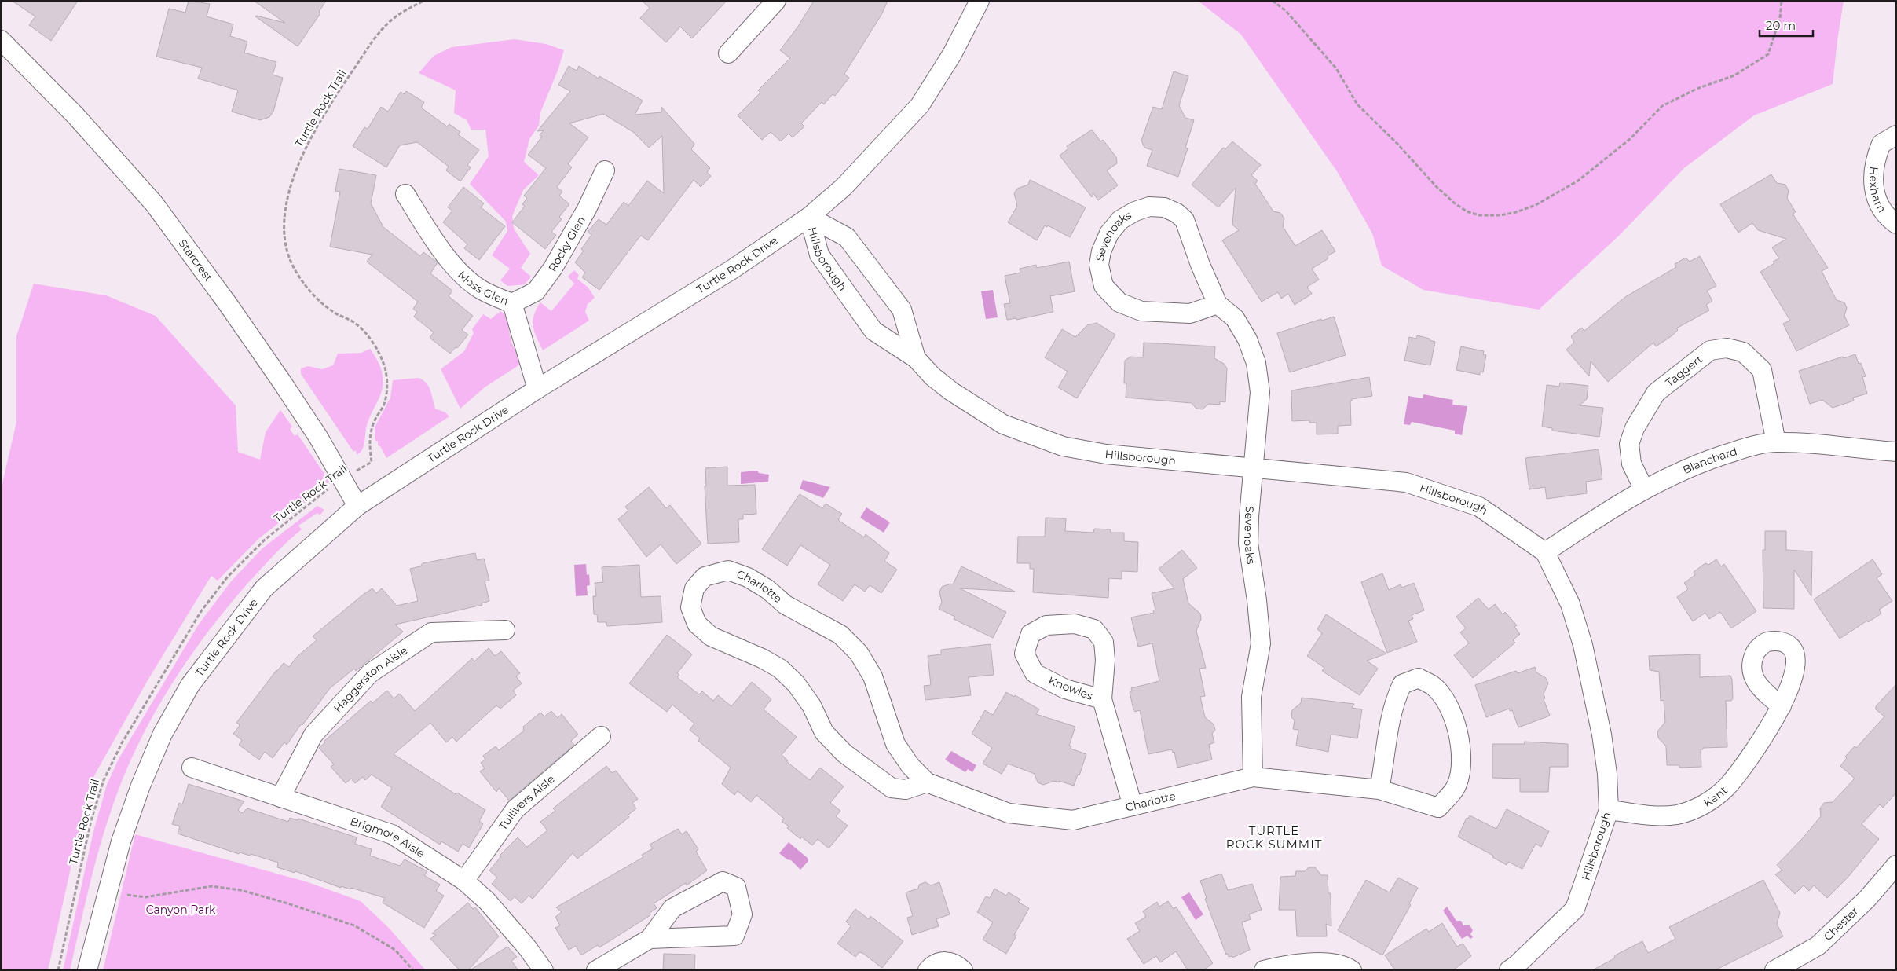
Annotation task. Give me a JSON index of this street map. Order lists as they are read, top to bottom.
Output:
{
  "streets": {
    "street": [
      "Hexham",
      "Sevenoaks",
      "Rocky Glen",
      "Hillsborough",
      "Starcrest",
      "Turtle Rock Drive",
      "Moss Glen",
      "Taggert",
      "Blanchard",
      "Charlotte",
      "Haggerston Aisle",
      "Knowles",
      "Kent",
      "Tullivers Aisle",
      "Brigmore Aisle",
      "Chester"
    ],
    "path": ["Turtle Rock Trail"]
  },
  "crossings": [
    ["Turtle Rock Trail", "Starcrest"],
    ["Sevenoaks", "Hillsborough"],
    ["Sevenoaks", "Charlotte"],
    ["Rocky Glen", "Moss Glen"],
    ["Hillsborough", "Turtle Rock Drive"],
    ["Hillsborough", "Blanchard"],
    ["Hillsborough", "Kent"],
    ["Starcrest", "Turtle Rock Drive"],
    ["Turtle Rock Drive", "Moss Glen"],
    ["Taggert", "Blanchard"],
    ["Charlotte", "Knowles"],
    ["Haggerston Aisle", "Brigmore Aisle"],
    ["Tullivers Aisle", "Brigmore Aisle"]
  ],
  "districts": ["TURTLE ROCK SUMMIT"],
  "parks": ["Canyon Park"],
  "scale_bar": "20 m"
}
